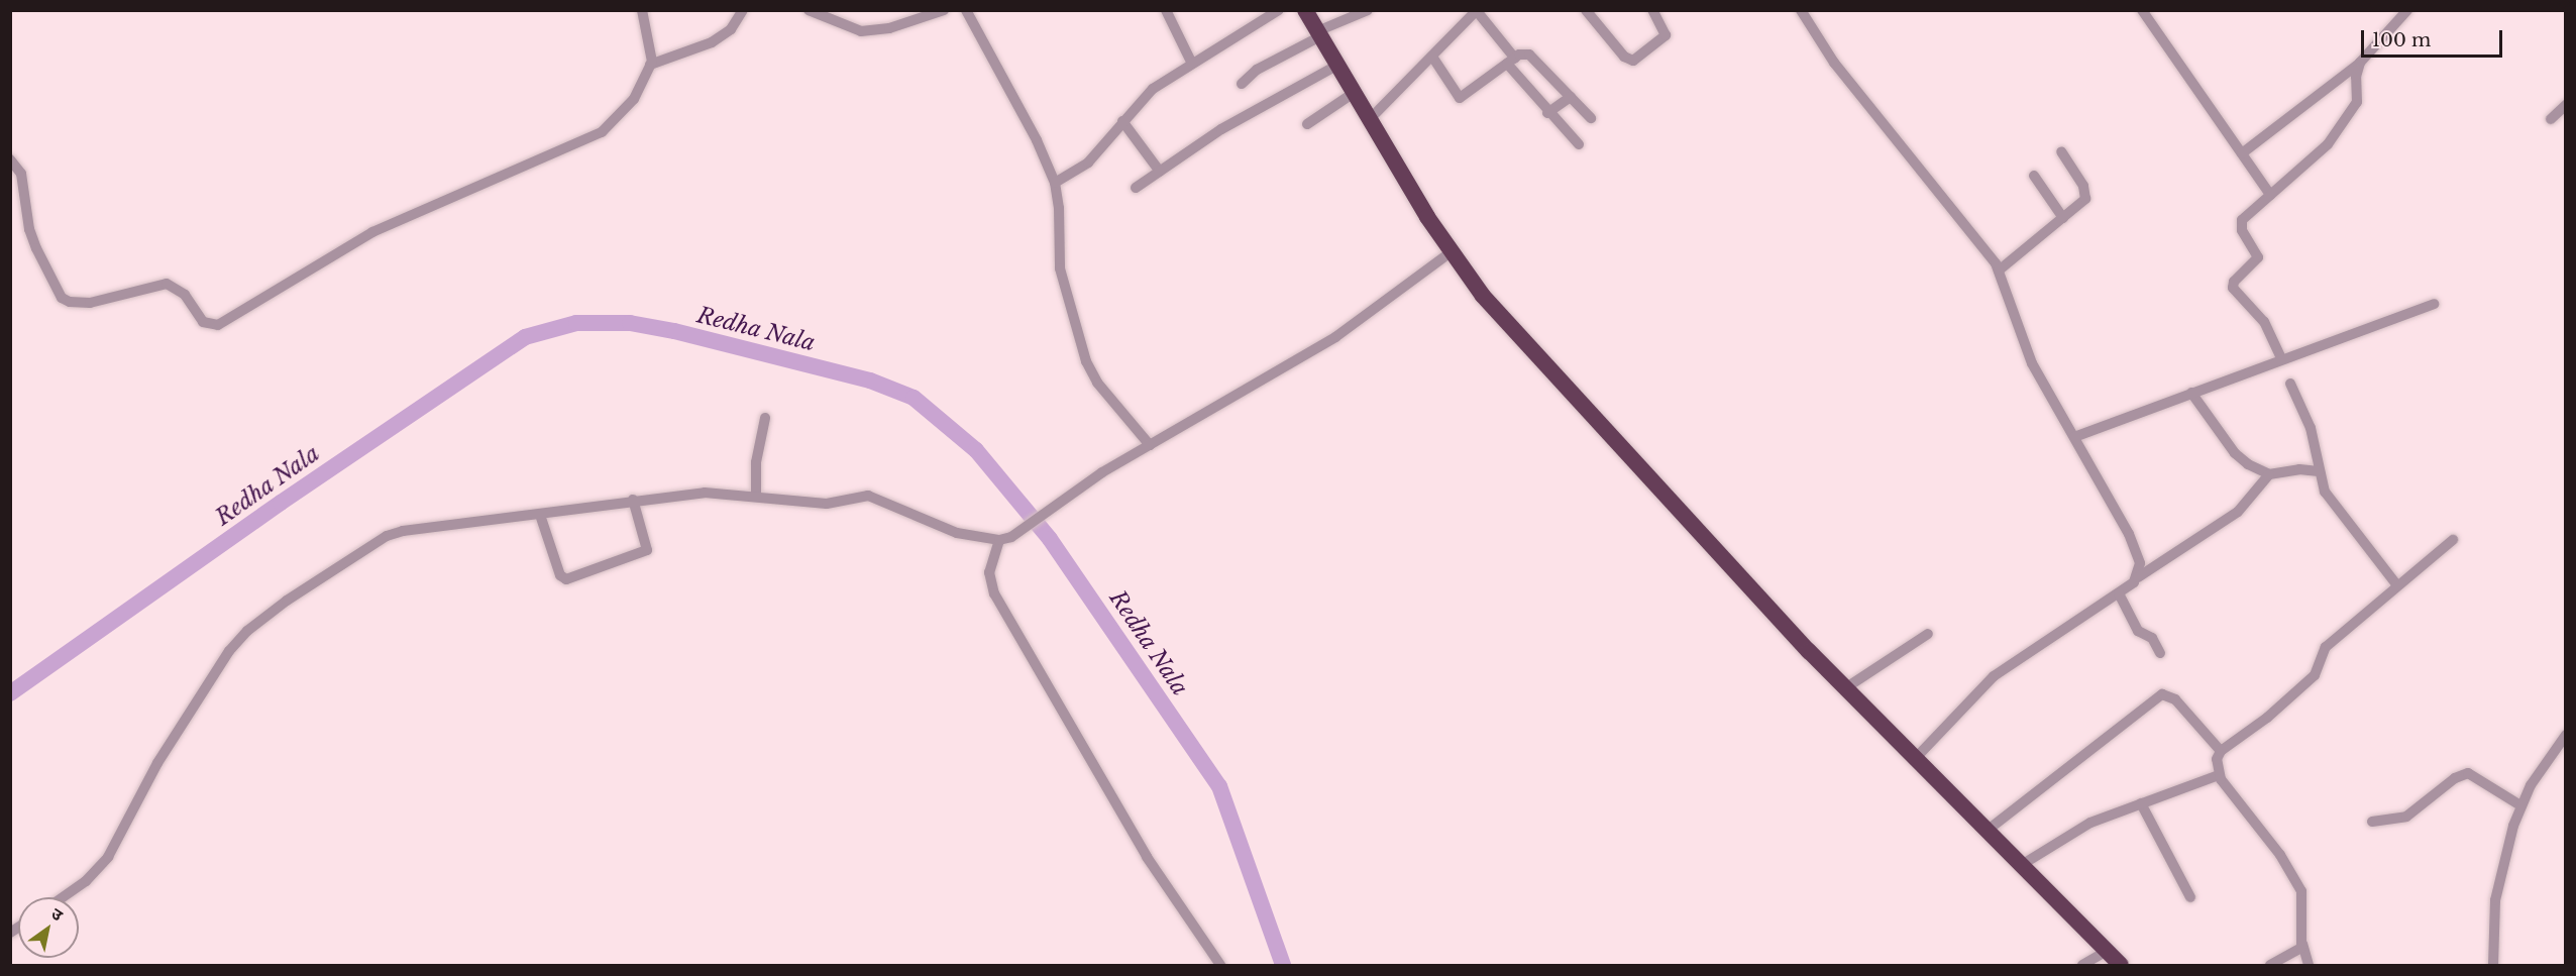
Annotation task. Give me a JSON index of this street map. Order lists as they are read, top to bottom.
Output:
{
  "water": ["Redha Nala"],
  "scale_bar": "100 m",
  "north": "top right"
}
